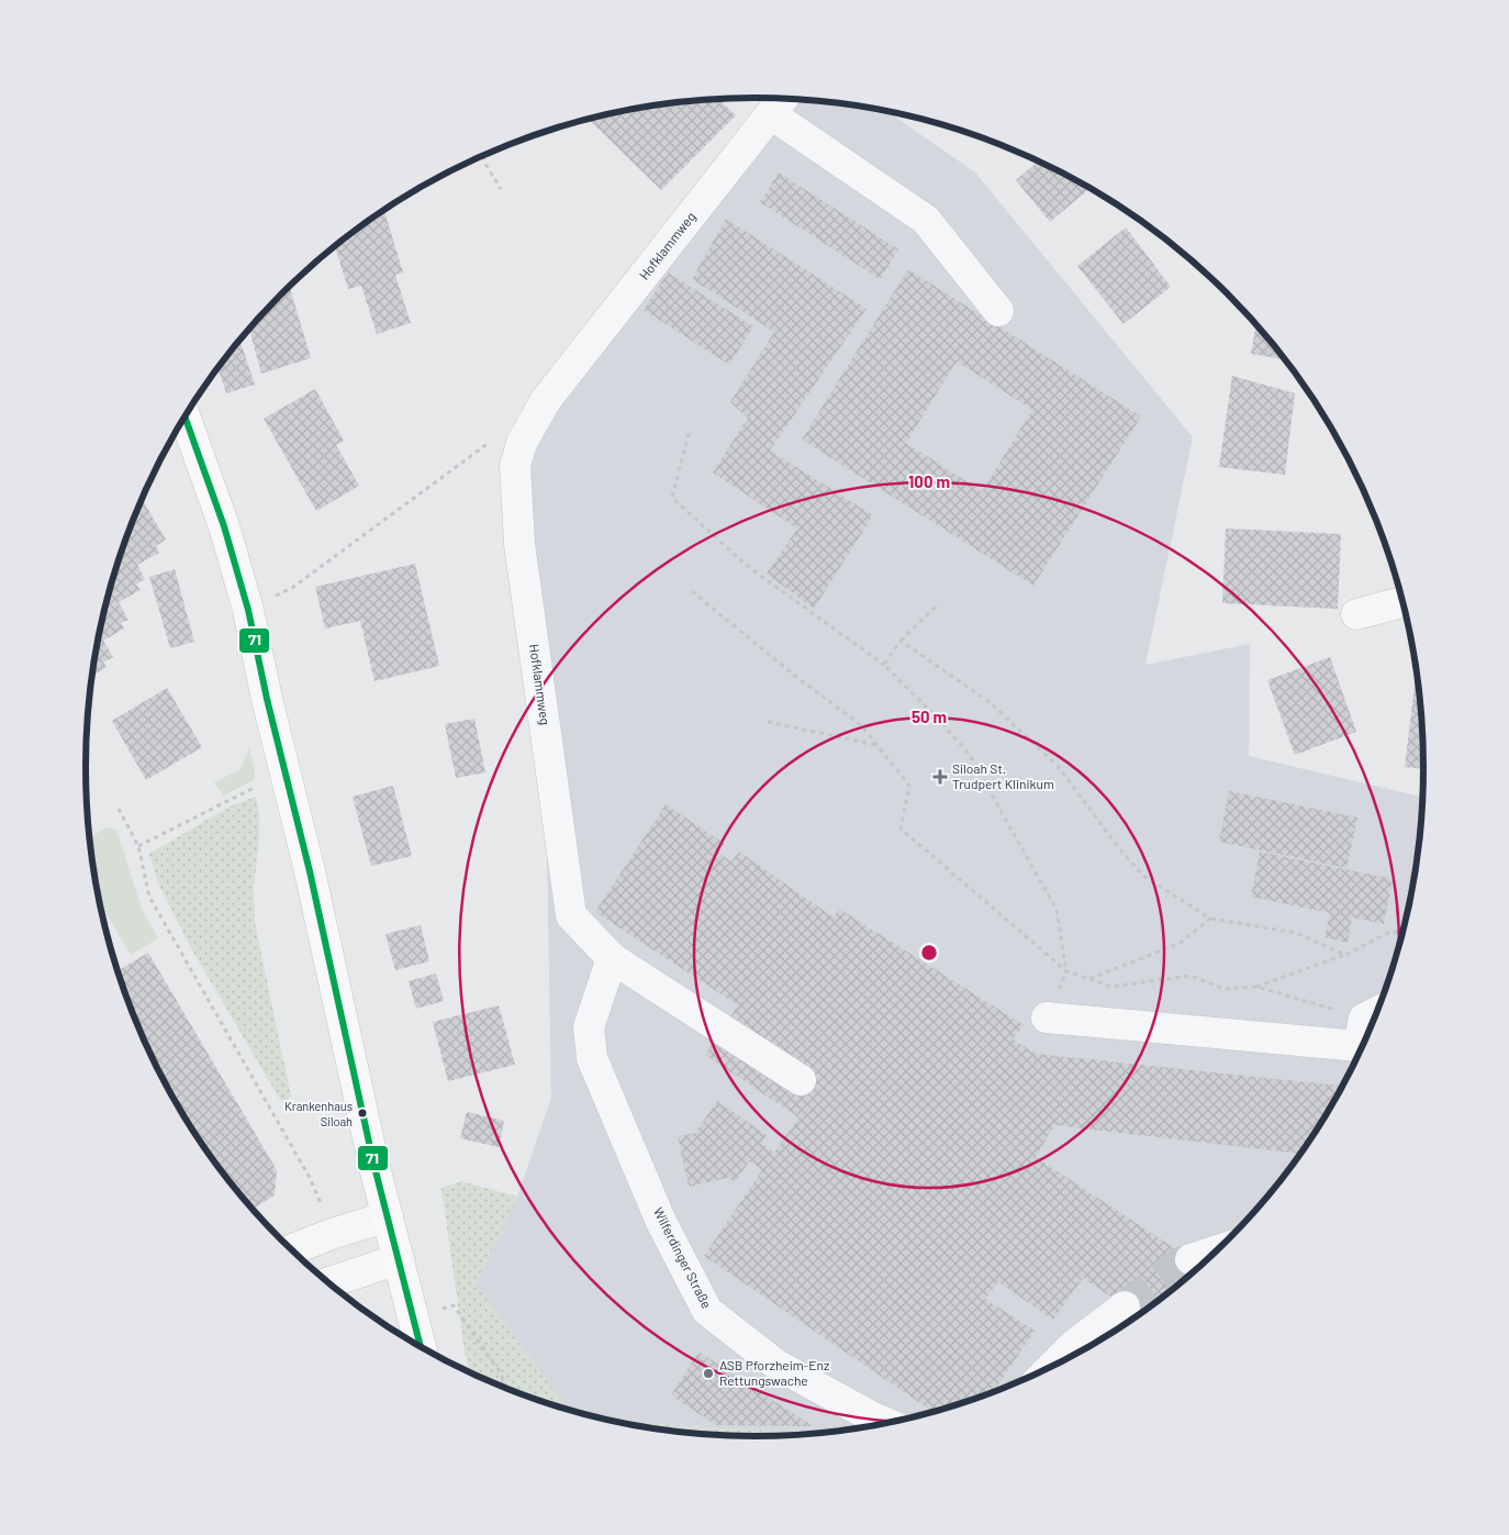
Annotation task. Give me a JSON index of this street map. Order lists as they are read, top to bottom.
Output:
{
  "streets": {
    "street": ["Hofklammweg", "Wilferdinger Straße"]
  },
  "crossings": [
    ["Hofklammweg", "Wilferdinger Straße"]
  ],
  "places": {
    "health": ["Siloah St. Trudpert Klinikum"],
    "other": ["Krankenhaus Siloah", "ASB Pforzheim-Enz Rettungswache"]
  },
  "lines": ["transit line 71"],
  "rings": ["100 m", "50 m"]
}
